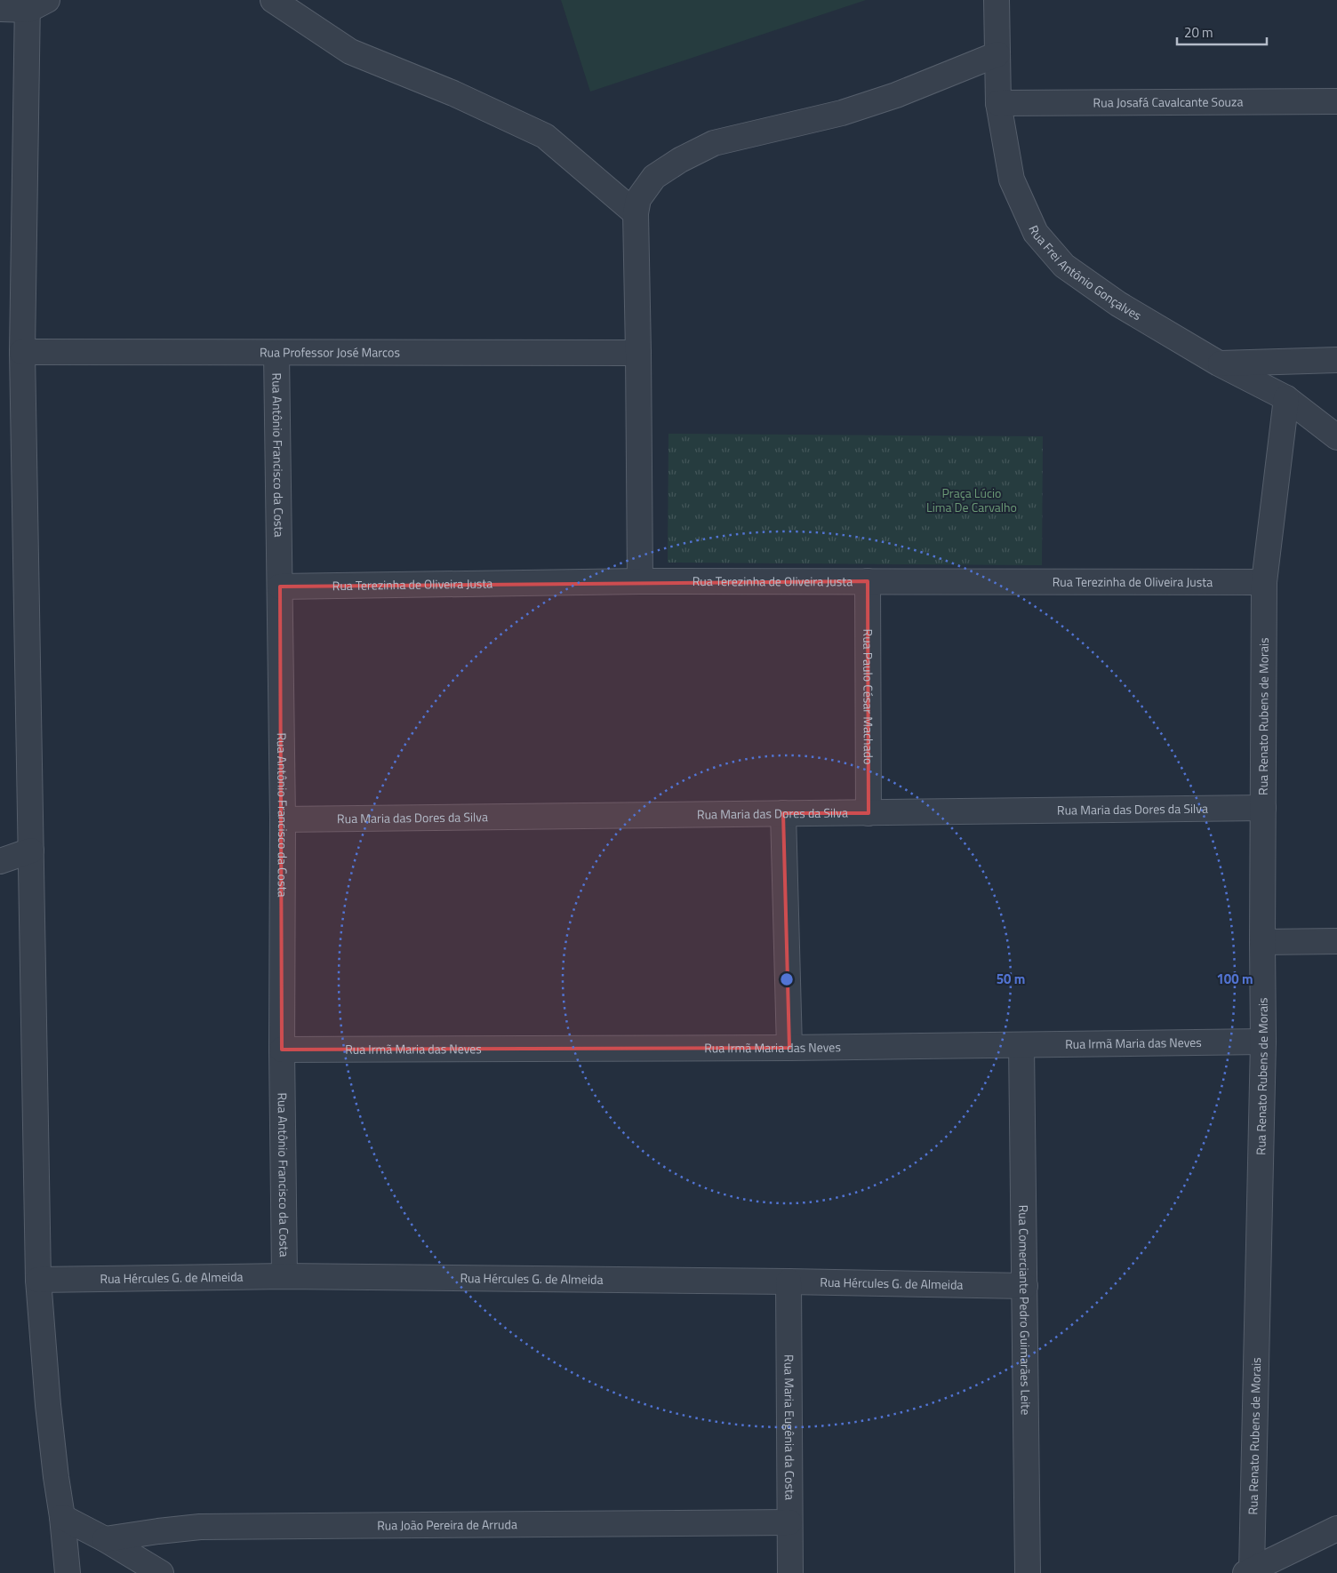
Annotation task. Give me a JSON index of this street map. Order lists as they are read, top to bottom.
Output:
{
  "streets": {
    "street": [
      "Rua Josafá Cavalcante Souza",
      "Rua Frei Antônio Gonçalves",
      "Rua Professor José Marcos",
      "Rua Antônio Francisco da Costa",
      "Rua Terezinha de Oliveira Justa",
      "Rua Paulo César Machado",
      "Rua Renato Rubens de Morais",
      "Rua Maria das Dores da Silva",
      "Rua Irmã Maria das Neves",
      "Rua Hércules G. de Almeida",
      "Rua Comerciante Pedro Guimarães Leite",
      "Rua Maria Eugênia da Costa",
      "Rua João Pereira de Arruda"
    ]
  },
  "crossings": [
    ["Rua Josafá Cavalcante Souza", "Rua Frei Antônio Gonçalves"],
    ["Rua Frei Antônio Gonçalves", "Rua Renato Rubens de Morais"],
    ["Rua Professor José Marcos", "Rua Antônio Francisco da Costa"],
    ["Rua Antônio Francisco da Costa", "Rua Terezinha de Oliveira Justa"],
    ["Rua Antônio Francisco da Costa", "Rua Maria das Dores da Silva"],
    ["Rua Antônio Francisco da Costa", "Rua Irmã Maria das Neves"],
    ["Rua Antônio Francisco da Costa", "Rua Hércules G. de Almeida"],
    ["Rua Terezinha de Oliveira Justa", "Rua Paulo César Machado"],
    ["Rua Terezinha de Oliveira Justa", "Rua Renato Rubens de Morais"],
    ["Rua Paulo César Machado", "Rua Maria das Dores da Silva"],
    ["Rua Renato Rubens de Morais", "Rua Maria das Dores da Silva"],
    ["Rua Renato Rubens de Morais", "Rua Irmã Maria das Neves"],
    ["Rua Irmã Maria das Neves", "Rua Comerciante Pedro Guimarães Leite"],
    ["Rua Hércules G. de Almeida", "Rua Comerciante Pedro Guimarães Leite"],
    ["Rua Hércules G. de Almeida", "Rua Maria Eugênia da Costa"],
    ["Rua Maria Eugênia da Costa", "Rua João Pereira de Arruda"]
  ],
  "parks": ["Praça Lúcio Lima De Carvalho"],
  "scale_bar": "20 m",
  "rings": ["50 m", "100 m"]
}
